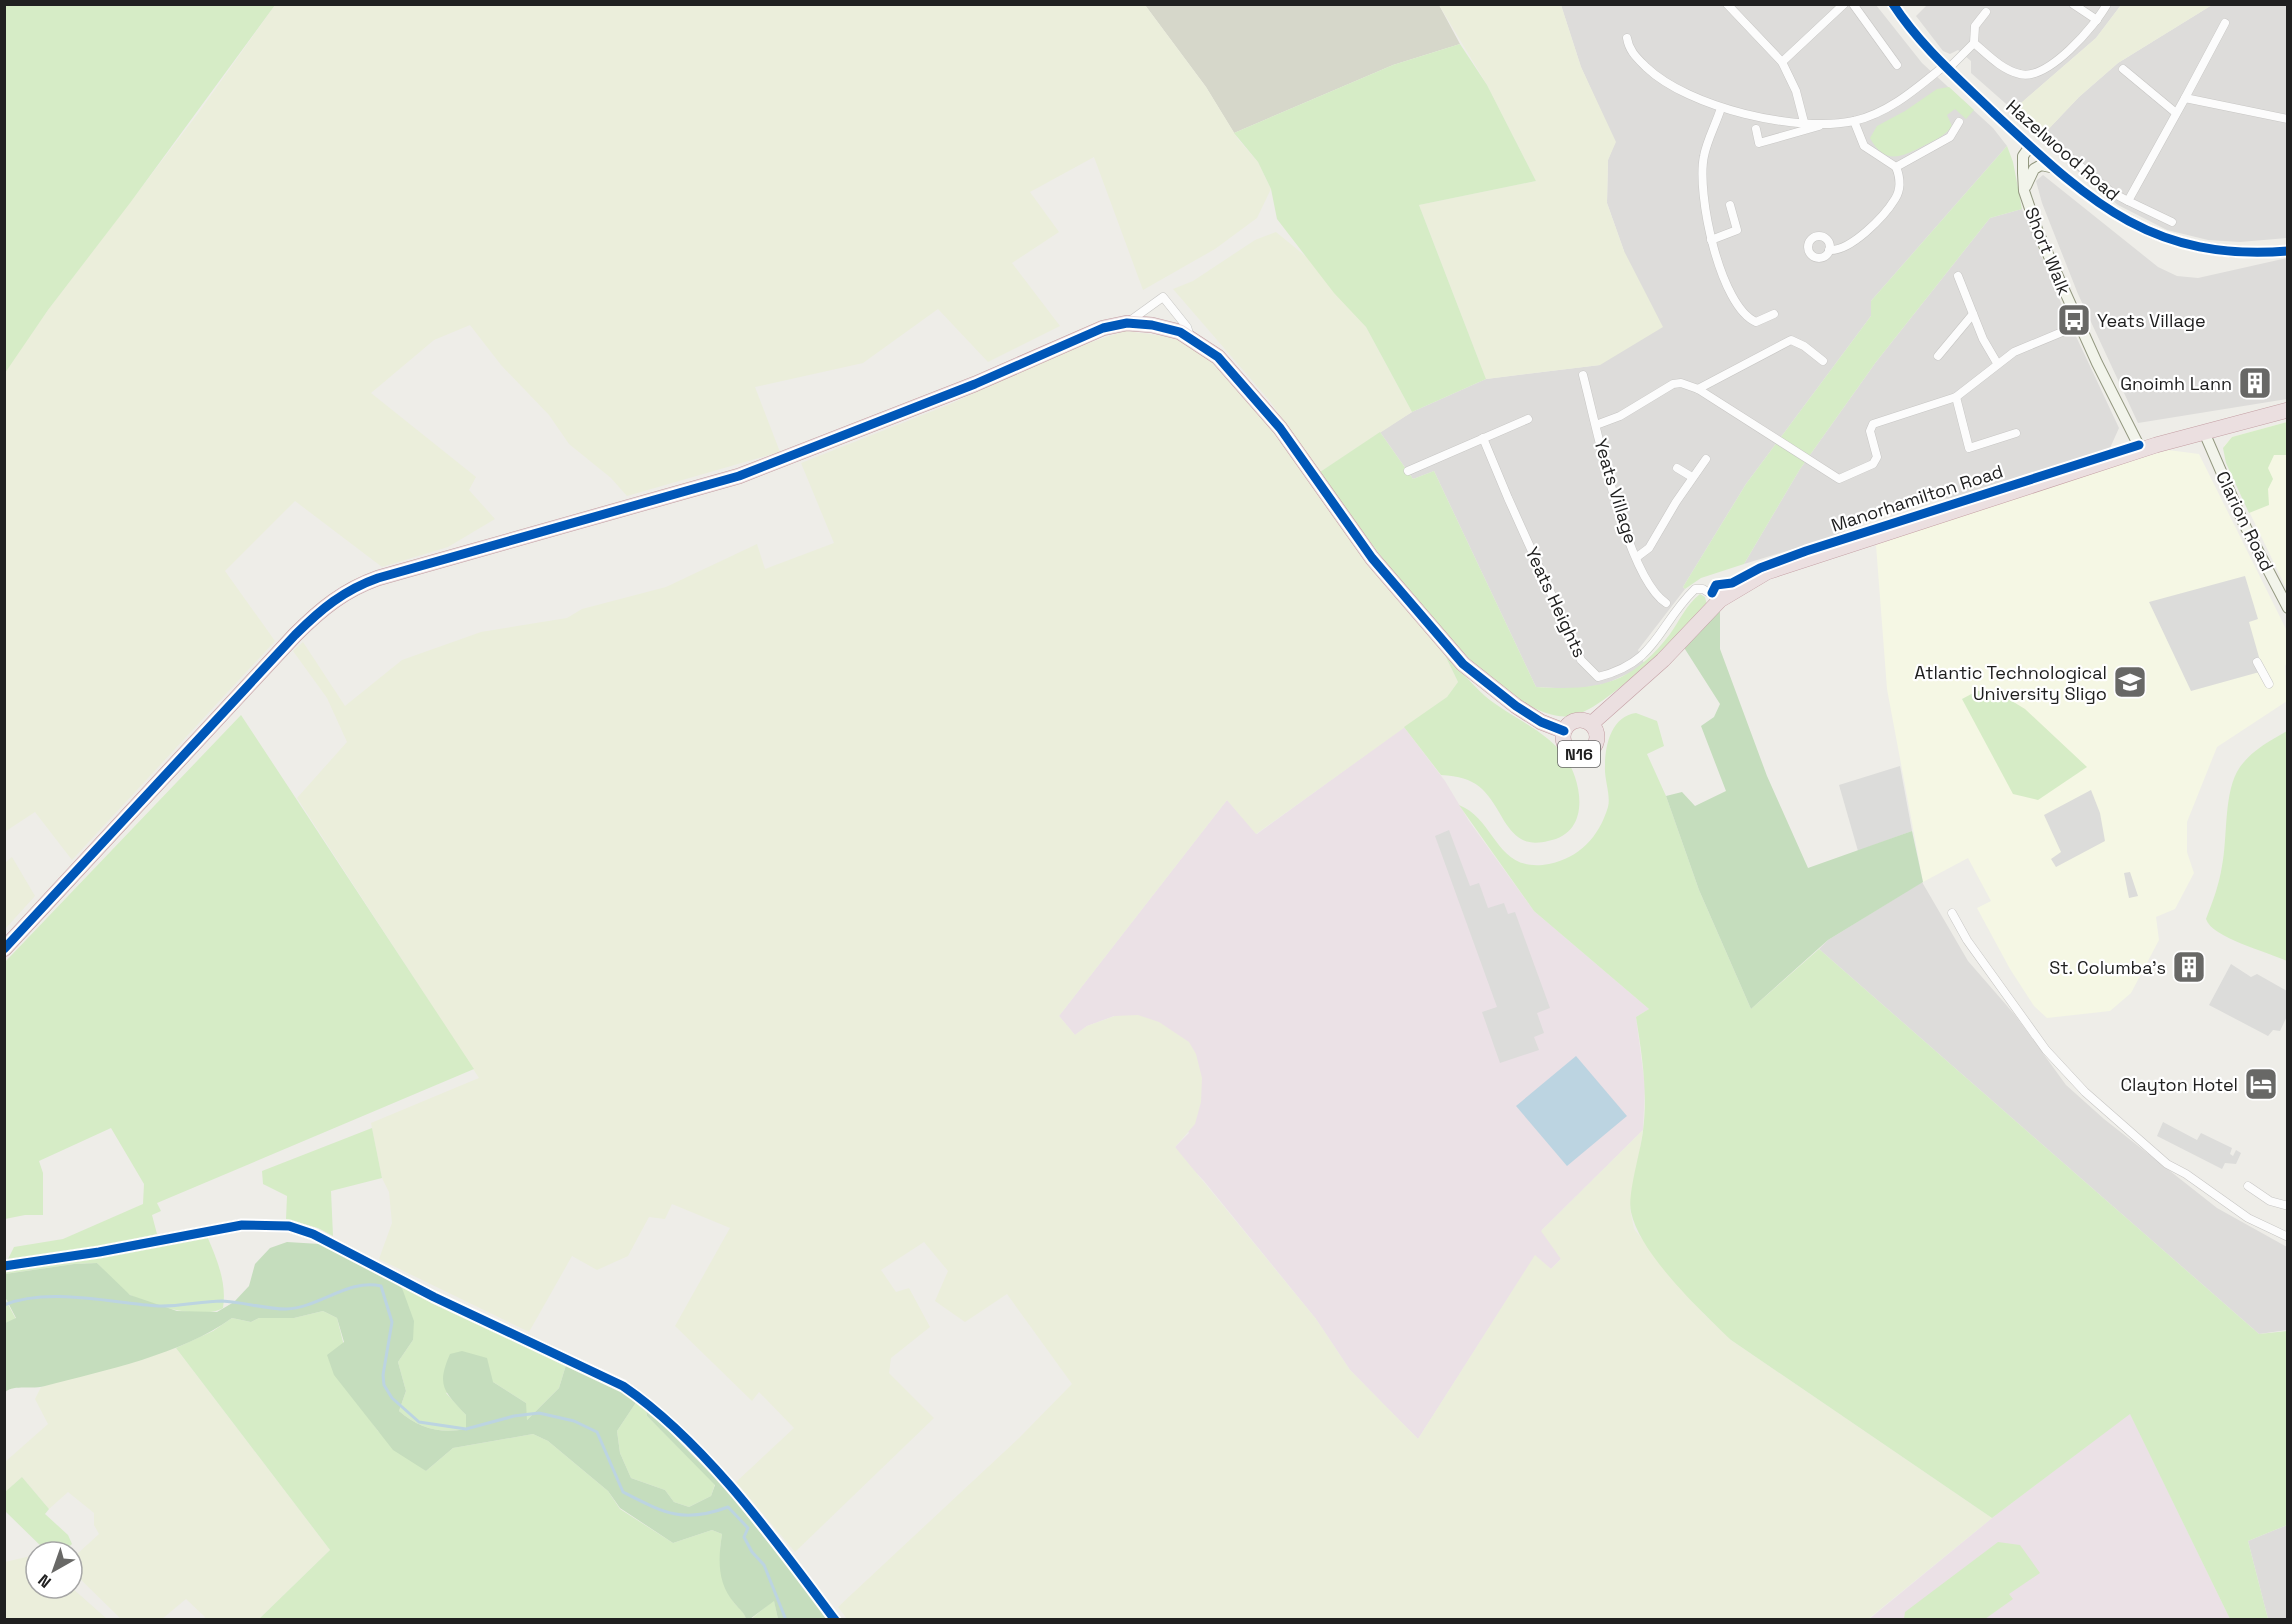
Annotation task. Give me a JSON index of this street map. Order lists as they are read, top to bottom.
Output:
{
  "streets": {
    "highway": ["Manorhamilton Road", "N16"],
    "street": [
      "Hazelwood Road",
      "Short Walk",
      "Yeats Village",
      "Clarion Road",
      "Yeats Heights"
    ]
  },
  "crossings": [
    ["Hazelwood Road", "Short Walk"],
    ["Short Walk", "Yeats Village"],
    ["Short Walk", "Manorhamilton Road"],
    ["Manorhamilton Road", "Clarion Road"],
    ["Manorhamilton Road", "Yeats Heights"],
    ["Manorhamilton Road", "N16"]
  ],
  "places": {
    "bus stop": ["Yeats Village"],
    "building": ["Gnoimh Lann", "St. Columba's"],
    "school or university": ["Atlantic Technological University Sligo"],
    "hotel": ["Clayton Hotel"]
  },
  "north": "bottom left"
}
